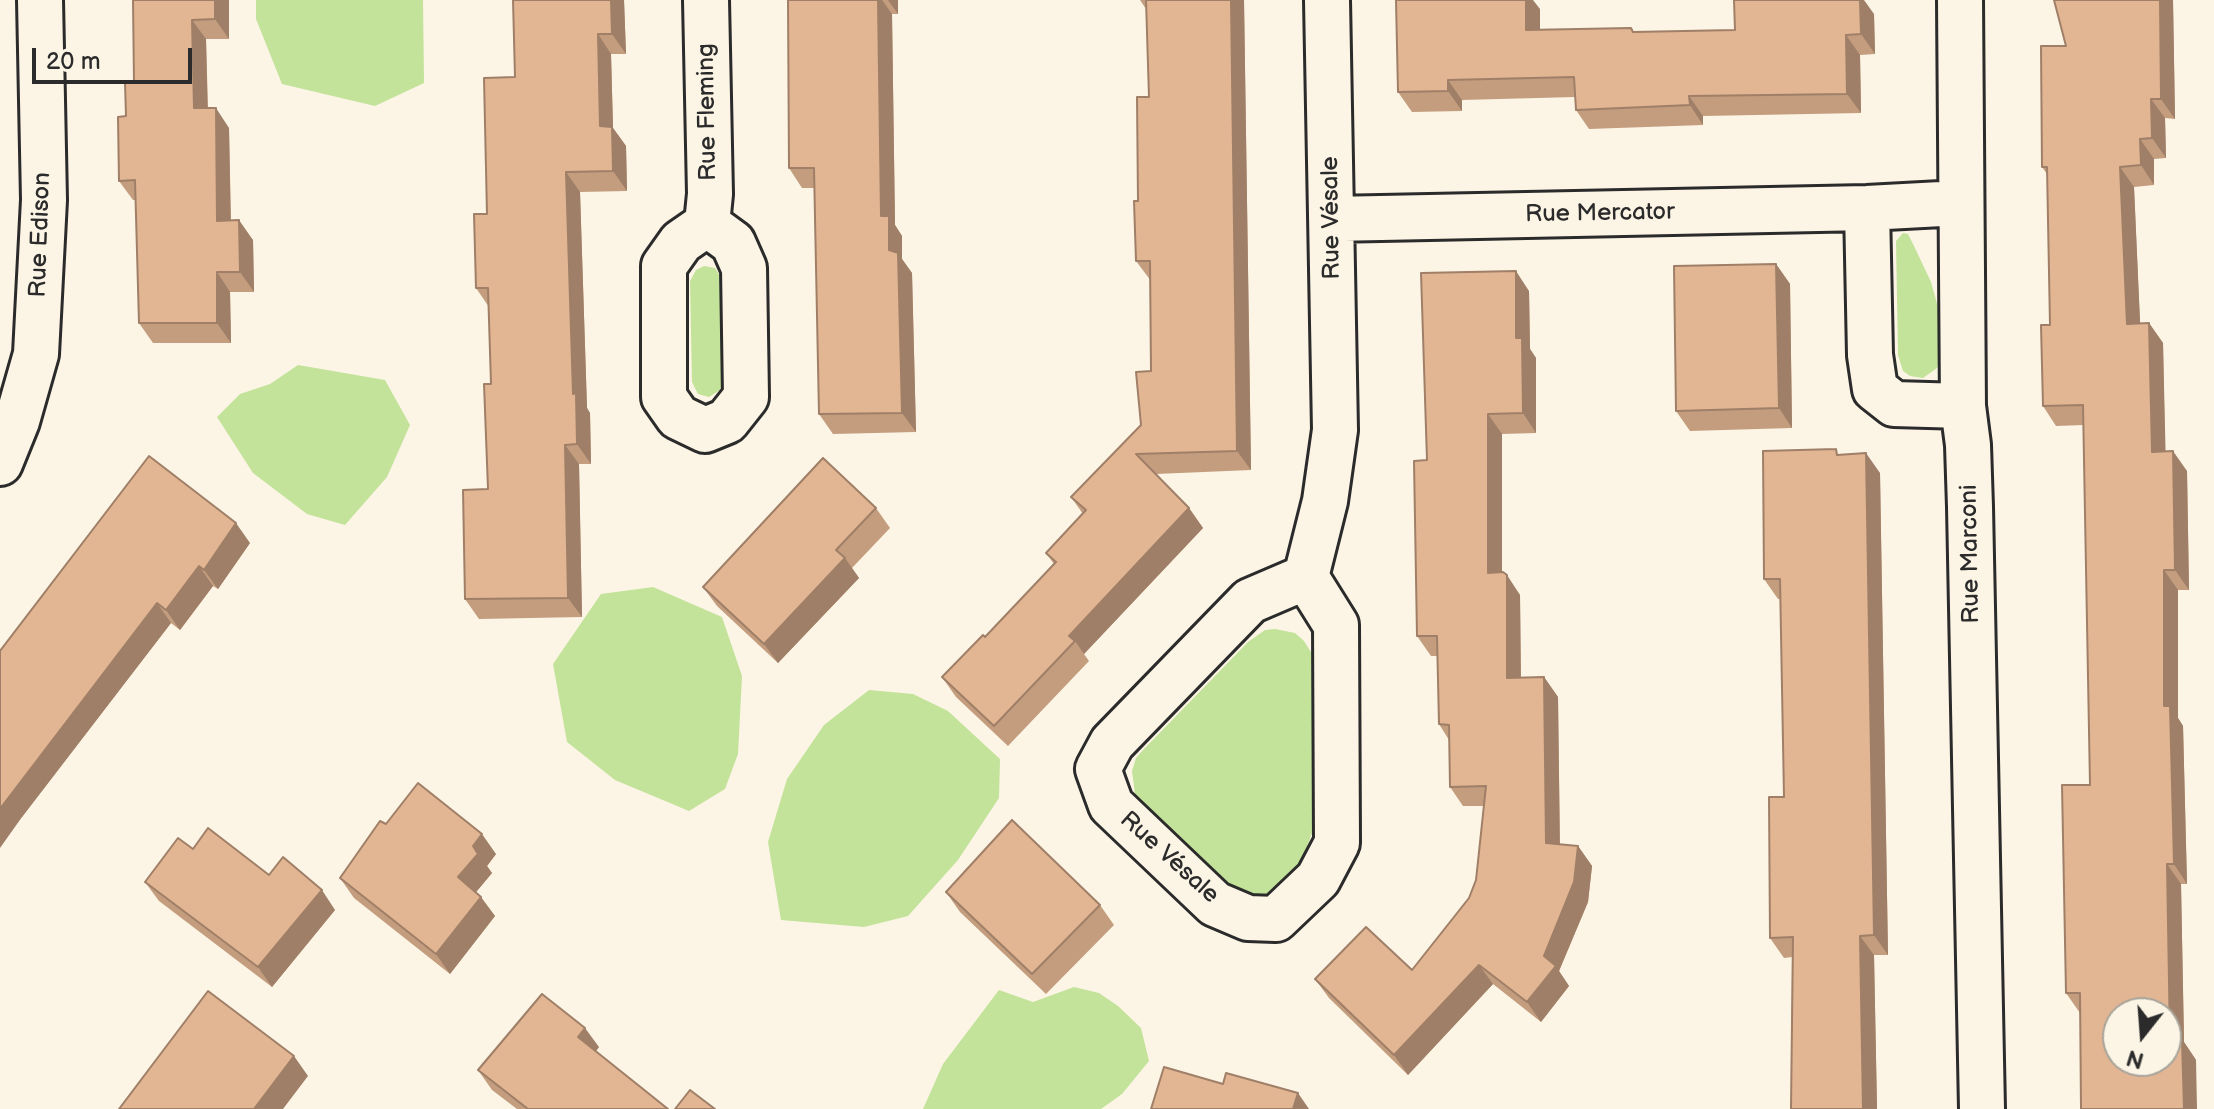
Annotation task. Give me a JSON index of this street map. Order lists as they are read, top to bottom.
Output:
{
  "streets": {
    "street": [
      "Rue Fleming",
      "Rue Mercator",
      "Rue Vésale",
      "Rue Edison",
      "Rue Marconi"
    ]
  },
  "crossings": [
    ["Rue Mercator", "Rue Vésale"],
    ["Rue Mercator", "Rue Marconi"]
  ],
  "scale_bar": "20 m",
  "north": "bottom"
}
